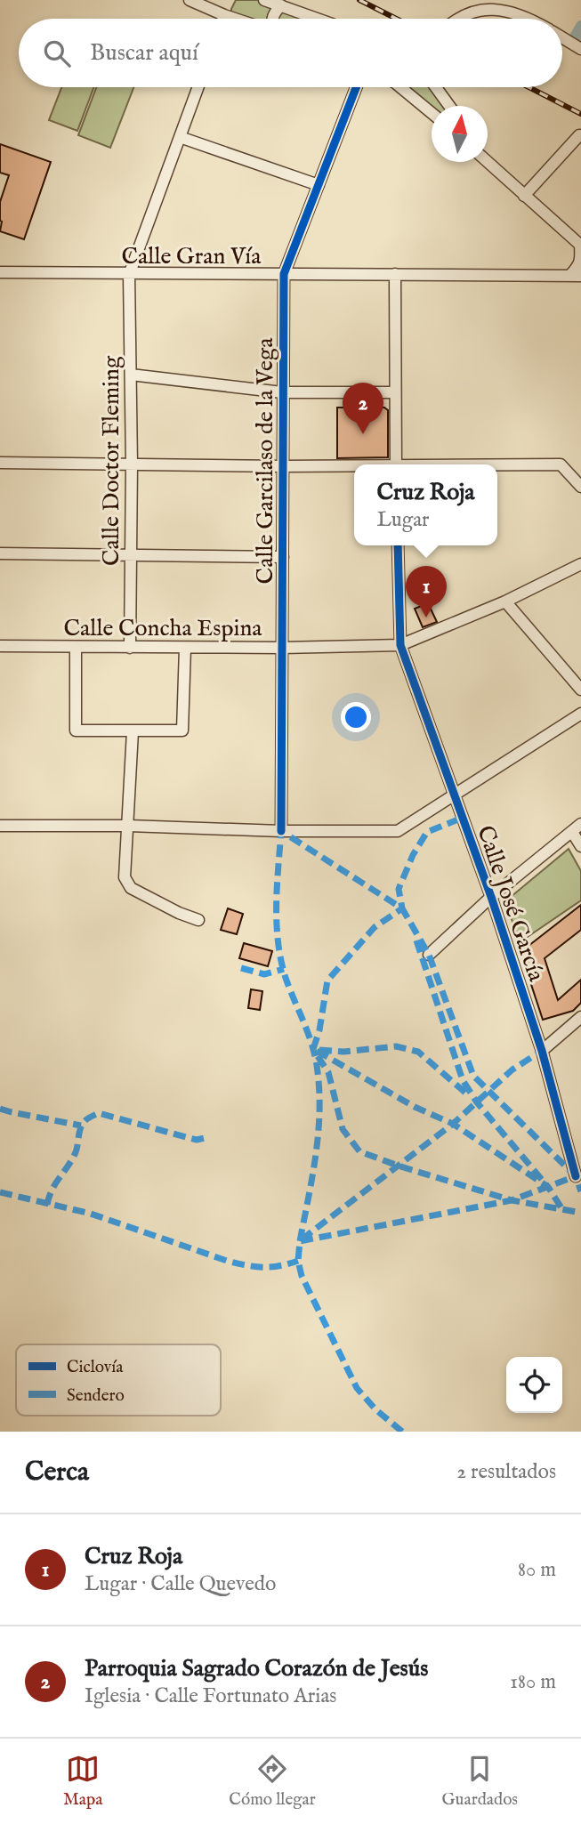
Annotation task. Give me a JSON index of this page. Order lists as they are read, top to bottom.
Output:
{
  "streets": {
    "street": [
      "Calle Gran Vía",
      "Calle Doctor Fleming",
      "Calle Garcilaso de la Vega",
      "Calle Concha Espina",
      "Calle José García"
    ]
  },
  "crossings": [
    ["Calle Gran Vía", "Calle Doctor Fleming"],
    ["Calle Gran Vía", "Calle Garcilaso de la Vega"],
    ["Calle Doctor Fleming", "Calle Concha Espina"],
    ["Calle Garcilaso de la Vega", "Calle Concha Espina"],
    ["Calle Concha Espina", "Calle José García"]
  ],
  "legend": ["Ciclovía", "Sendero"],
  "north": "top",
  "page": {
    "search": "Buscar aquí",
    "pins": ["2", "1"],
    "popup": ["Cruz Roja", "Lugar"],
    "heading": ["Cerca", "2 resultados"],
    "list": [
      {
        "mark": "1",
        "name": "Cruz Roja",
        "note": "Lugar · Calle Quevedo",
        "value": "80 m"
      },
      {
        "mark": "2",
        "name": "Parroquia Sagrado Corazón de Jesús",
        "note": "Iglesia · Calle Fortunato Arias",
        "value": "180 m"
      }
    ],
    "nav": ["Mapa", "Cómo llegar", "Guardados"]
  }
}
